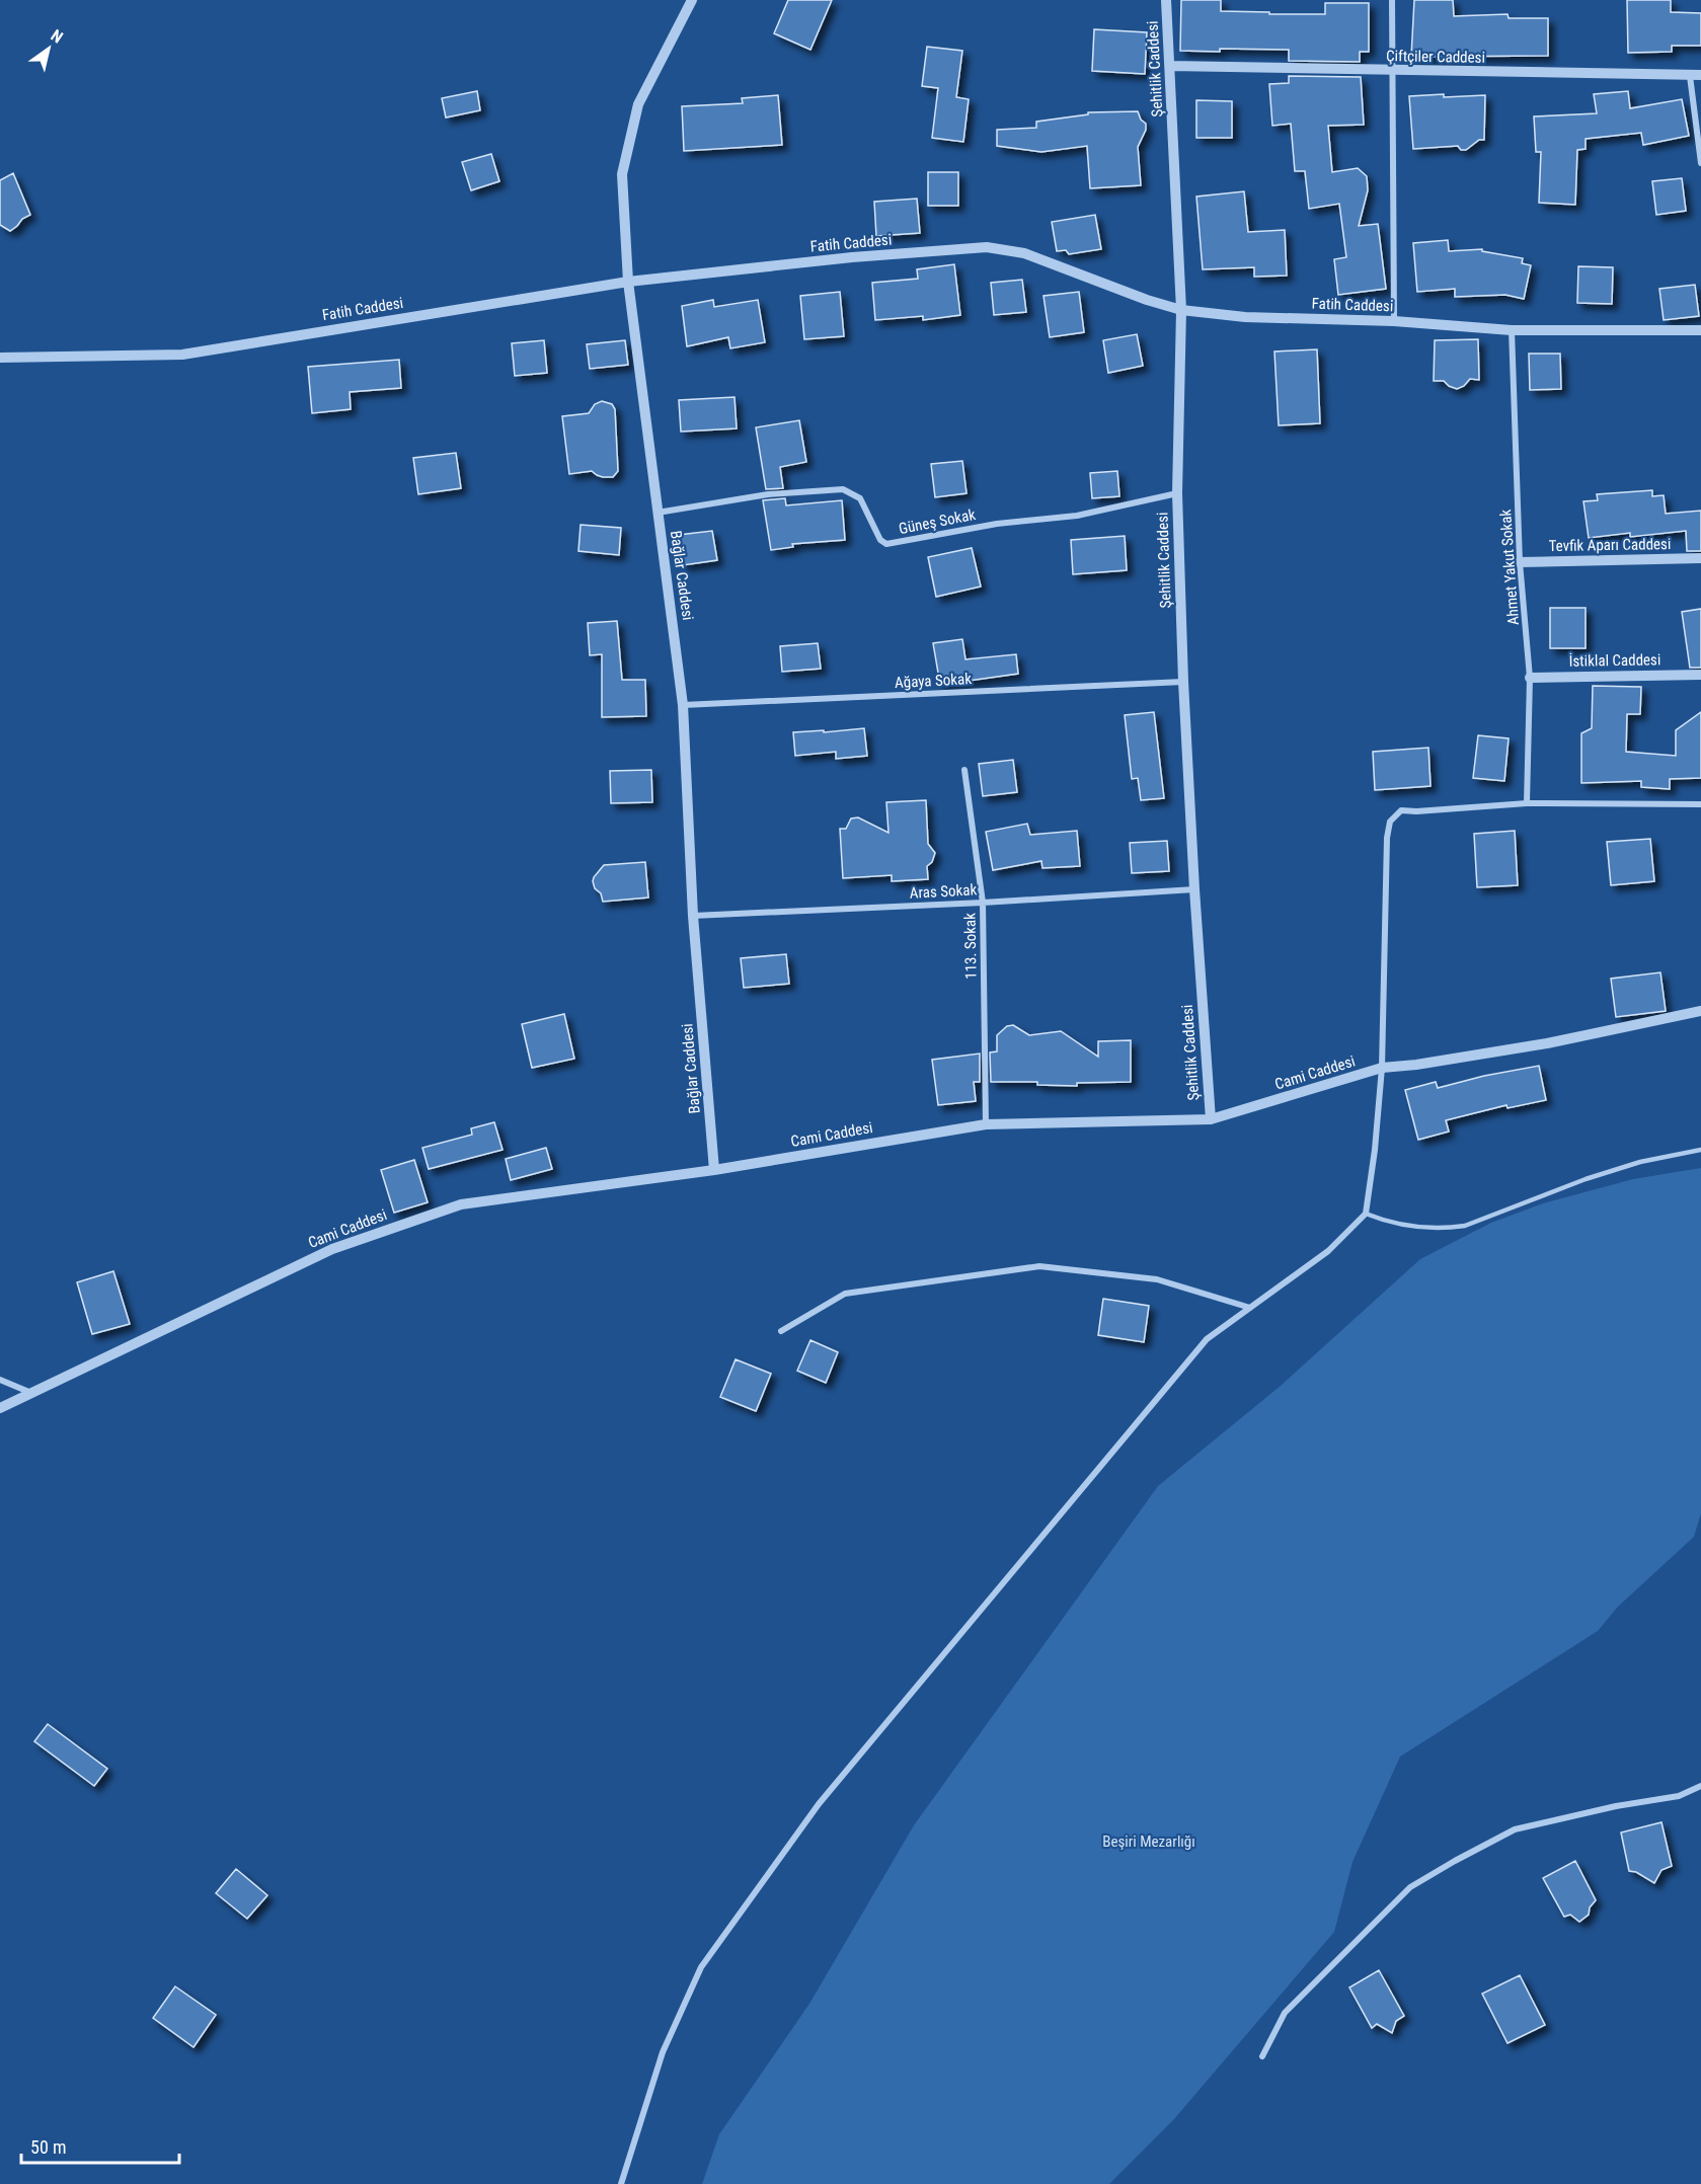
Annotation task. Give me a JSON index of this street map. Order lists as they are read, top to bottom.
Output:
{
  "streets": {
    "street": [
      "Çiftçiler Caddesi",
      "Şehitlik Caddesi",
      "Fatih Caddesi",
      "Güneş Sokak",
      "Tevfik Aparı Caddesi",
      "Ahmet Yakut Sokak",
      "Bağlar Caddesi",
      "İstiklal Caddesi",
      "Ağaya Sokak",
      "Aras Sokak",
      "113. Sokak",
      "Cami Caddesi"
    ]
  },
  "crossings": [
    ["Çiftçiler Caddesi", "Şehitlik Caddesi"],
    ["Şehitlik Caddesi", "Fatih Caddesi"],
    ["Şehitlik Caddesi", "Güneş Sokak"],
    ["Şehitlik Caddesi", "Ağaya Sokak"],
    ["Şehitlik Caddesi", "Aras Sokak"],
    ["Şehitlik Caddesi", "Cami Caddesi"],
    ["Fatih Caddesi", "Ahmet Yakut Sokak"],
    ["Fatih Caddesi", "Bağlar Caddesi"],
    ["Güneş Sokak", "Bağlar Caddesi"],
    ["Tevfik Aparı Caddesi", "Ahmet Yakut Sokak"],
    ["Ahmet Yakut Sokak", "İstiklal Caddesi"],
    ["Bağlar Caddesi", "Ağaya Sokak"],
    ["Bağlar Caddesi", "Aras Sokak"],
    ["Bağlar Caddesi", "Cami Caddesi"],
    ["Aras Sokak", "113. Sokak"],
    ["113. Sokak", "Cami Caddesi"]
  ],
  "parks": ["Beşiri Mezarlığı"],
  "scale_bar": "50 m",
  "north": "top right"
}
